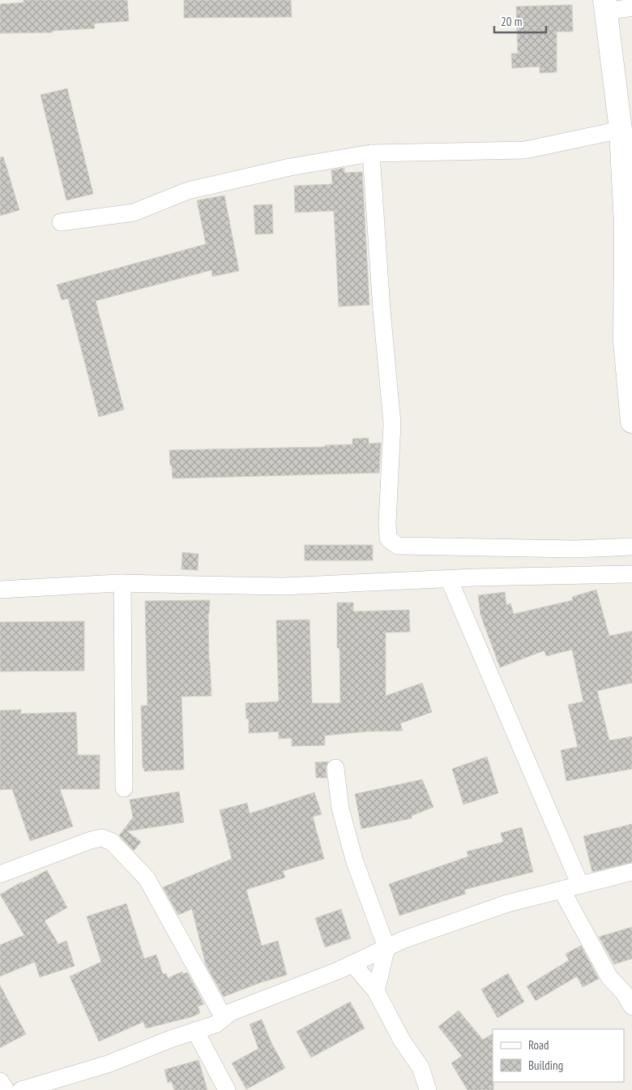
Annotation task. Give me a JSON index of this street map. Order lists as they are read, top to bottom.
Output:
{
  "legend": ["Road", "Building"],
  "scale_bar": "20 m"
}
